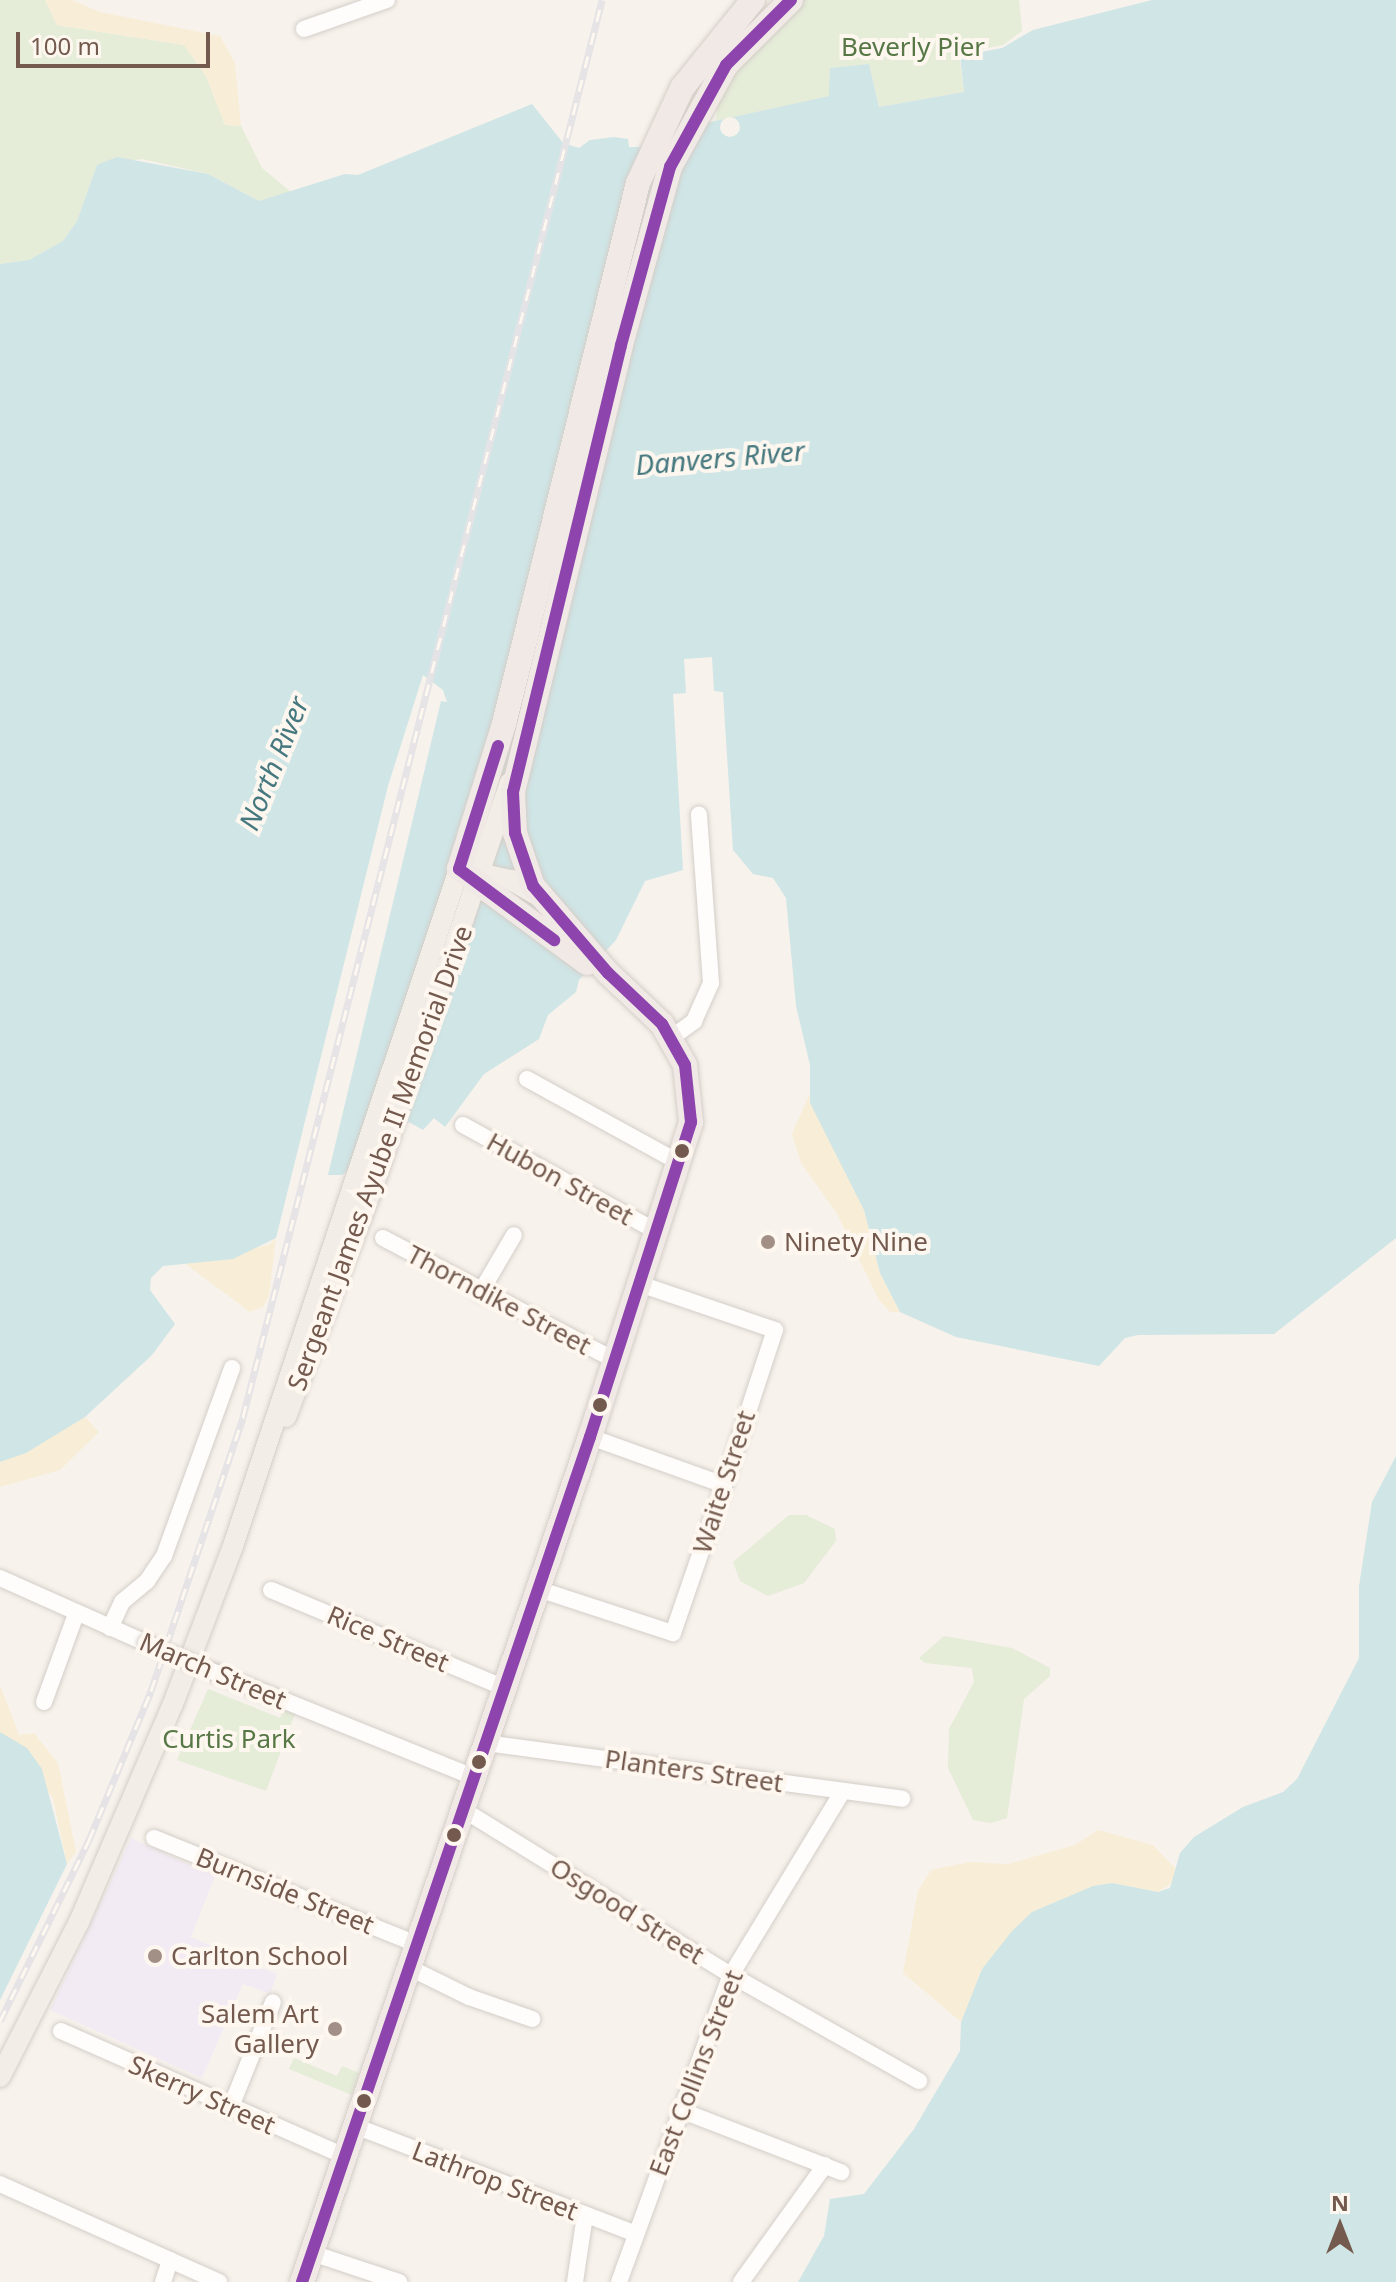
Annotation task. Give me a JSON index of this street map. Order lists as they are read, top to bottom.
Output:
{
  "streets": {
    "main road": ["Sergeant James Ayube II Memorial Drive"],
    "street": [
      "Hubon Street",
      "Thorndike Street",
      "Waite Street",
      "Rice Street",
      "March Street",
      "Planters Street",
      "Burnside Street",
      "Osgood Street",
      "East Collins Street",
      "Skerry Street",
      "Lathrop Street"
    ]
  },
  "crossings": [
    ["Planters Street", "East Collins Street"],
    ["Osgood Street", "East Collins Street"],
    ["East Collins Street", "Lathrop Street"]
  ],
  "water": ["Danvers River", "North River"],
  "parks": ["Beverly Pier", "Curtis Park"],
  "places": ["Ninety Nine", "Carlton School", "Salem Art Gallery"],
  "scale_bar": "100 m",
  "north": "top"
}
